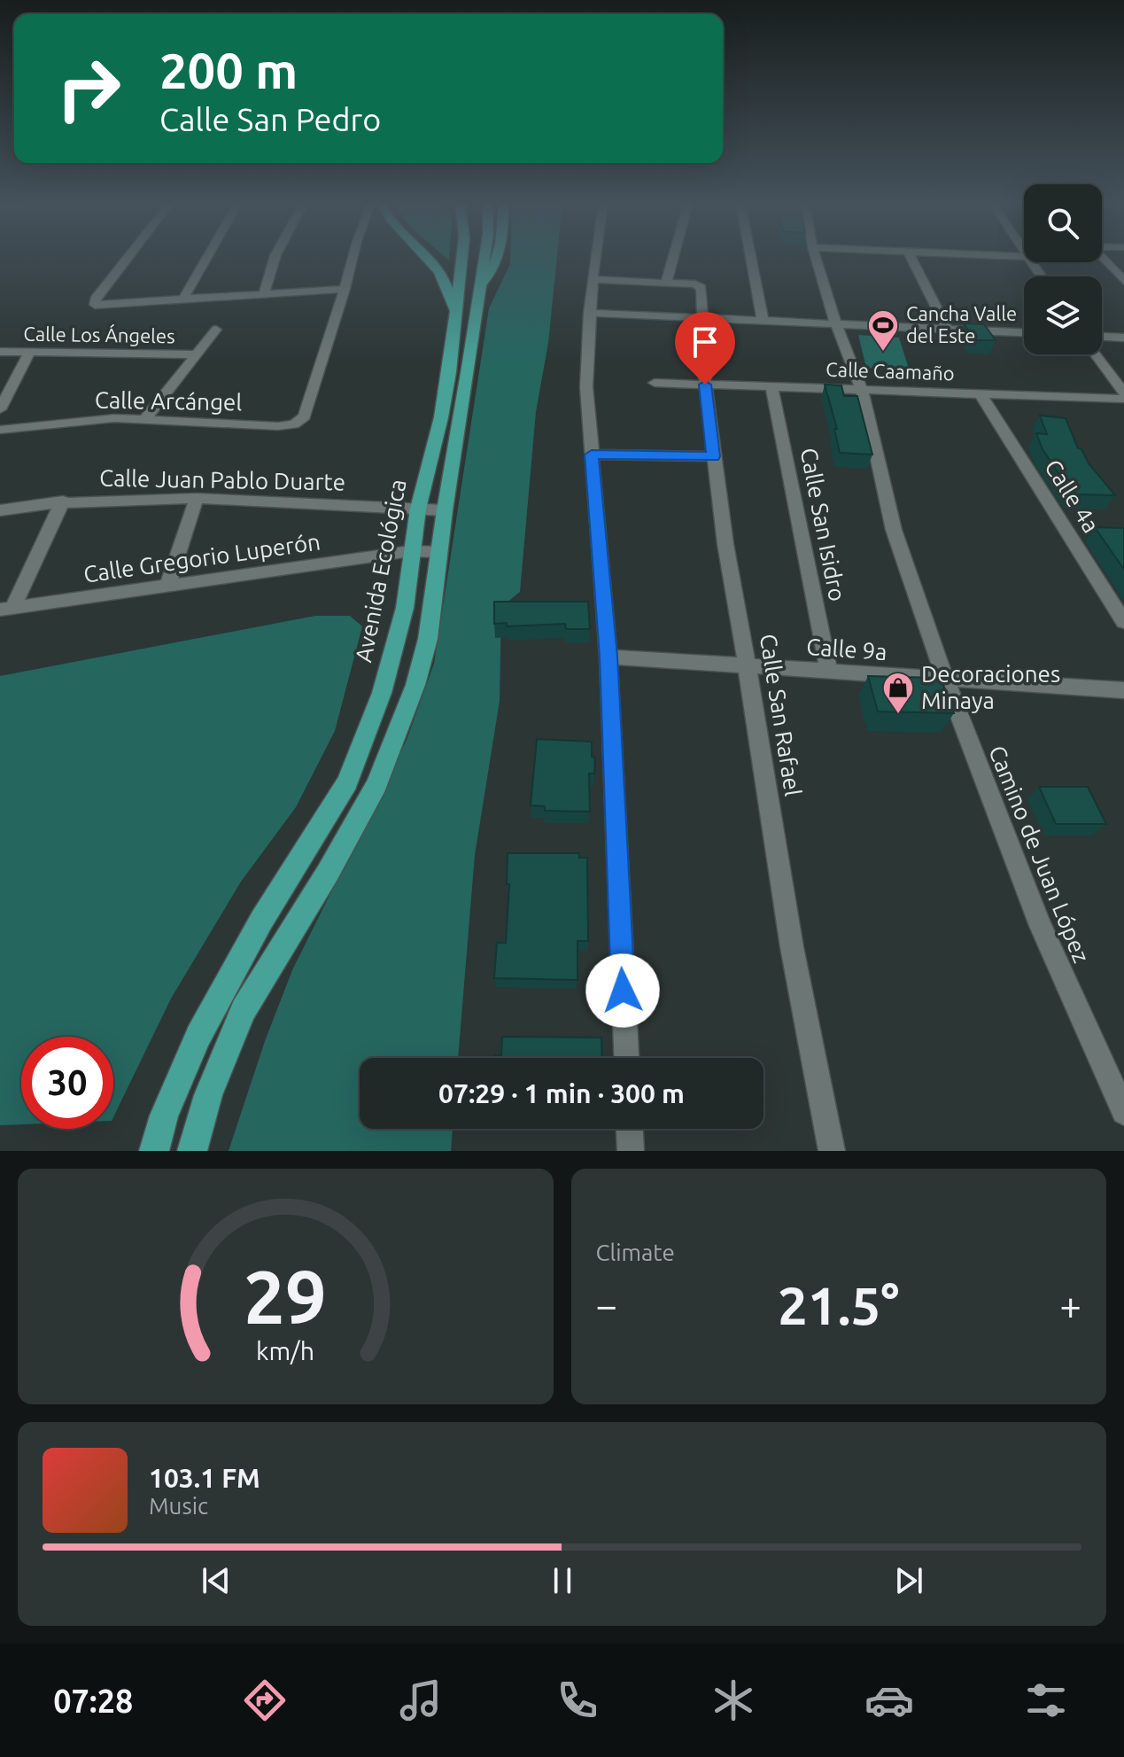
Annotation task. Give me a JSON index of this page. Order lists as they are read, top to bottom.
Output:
{
  "streets": {
    "main road": ["Avenida Ecológica"],
    "street": [
      "Calle Los Ángeles",
      "Calle Caamaño",
      "Calle Arcángel",
      "Calle Juan Pablo Duarte",
      "Calle 4a",
      "Calle San Isidro",
      "Calle Gregorio Luperón",
      "Calle 9a",
      "Calle San Rafael",
      "Camino de Juan López"
    ]
  },
  "crossings": [
    ["Calle Caamaño", "Calle 4a"],
    ["Calle Caamaño", "Calle San Isidro"],
    ["Calle Caamaño", "Calle San Rafael"],
    ["Calle Caamaño", "Camino de Juan López"],
    ["Calle Juan Pablo Duarte", "Avenida Ecológica"],
    ["Calle San Isidro", "Calle 9a"],
    ["Calle Gregorio Luperón", "Avenida Ecológica"],
    ["Calle 9a", "Calle San Rafael"],
    ["Calle 9a", "Camino de Juan López"]
  ],
  "places": {
    "sports": ["Cancha Valle del Este"],
    "shop": ["Decoraciones Minaya"]
  },
  "page": {
    "turn": ["200 m", "Calle San Pedro"],
    "limit": "30",
    "trip": "07:29 · 1 min · 300 m",
    "tile": "Climate",
    "heat": ["−", "21.5°", "+"],
    "song": ["103.1 FM", "Music"],
    "tabs": "07:28",
    "gauge": ["29", "km/h"]
  }
}
